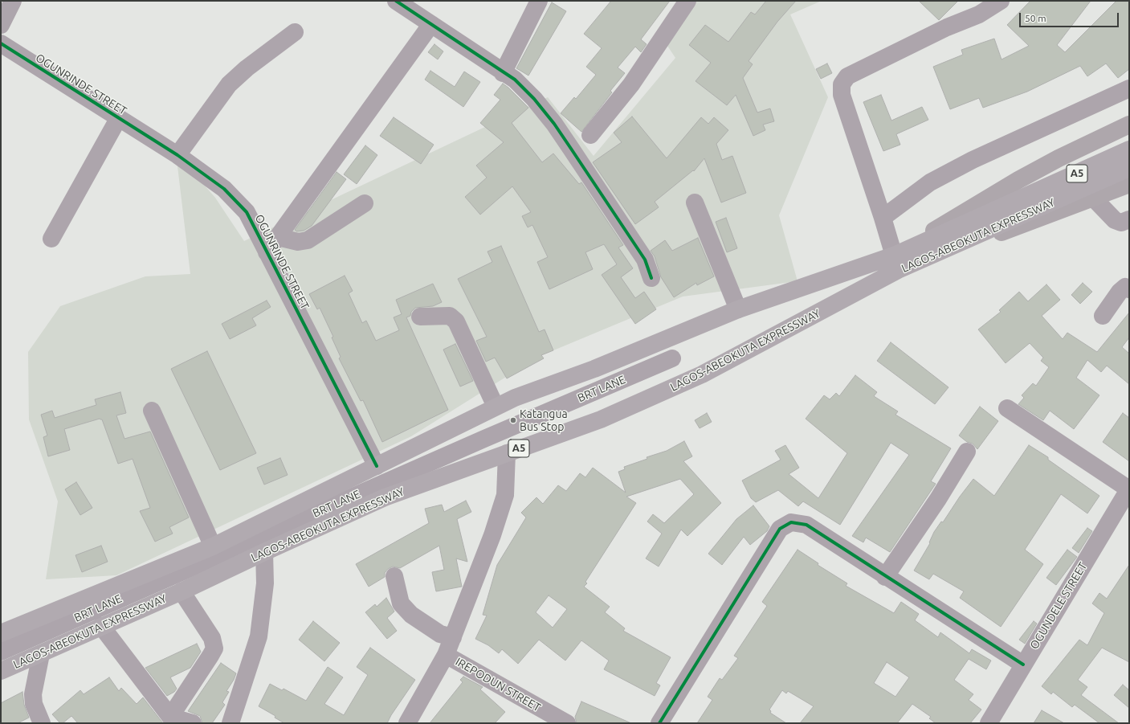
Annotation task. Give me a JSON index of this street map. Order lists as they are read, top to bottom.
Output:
{
  "streets": {
    "highway": ["A5", "LAGOS-ABEOKUTA EXPRESSWAY"],
    "street": [
      "OGUNRINDE STREET",
      "BRT LANE",
      "OGUNDELE STREET",
      "IREPODUN STREET"
    ]
  },
  "crossings": [
    ["OGUNRINDE STREET", "LAGOS-ABEOKUTA EXPRESSWAY"]
  ],
  "places": ["Katangua Bus Stop"],
  "scale_bar": "50 m"
}
